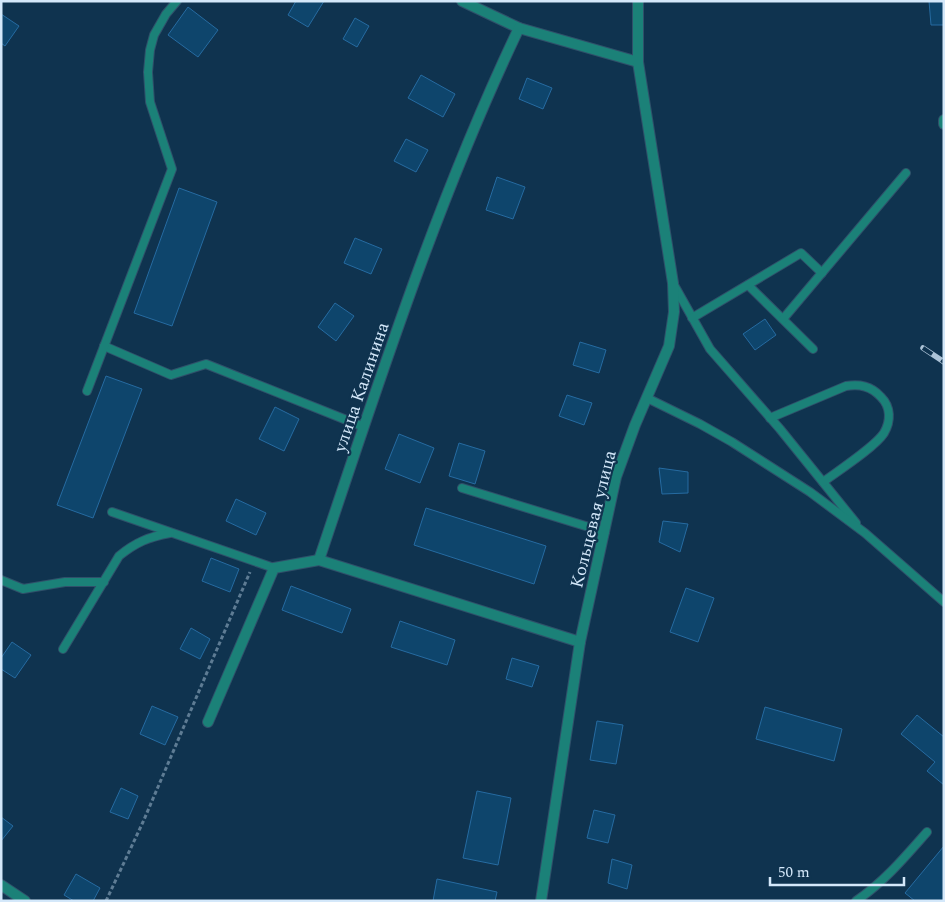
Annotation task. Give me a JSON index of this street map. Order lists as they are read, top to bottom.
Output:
{
  "streets": {
    "street": ["улица Калинина", "Кольцевая улица"]
  },
  "scale_bar": "50 m"
}
